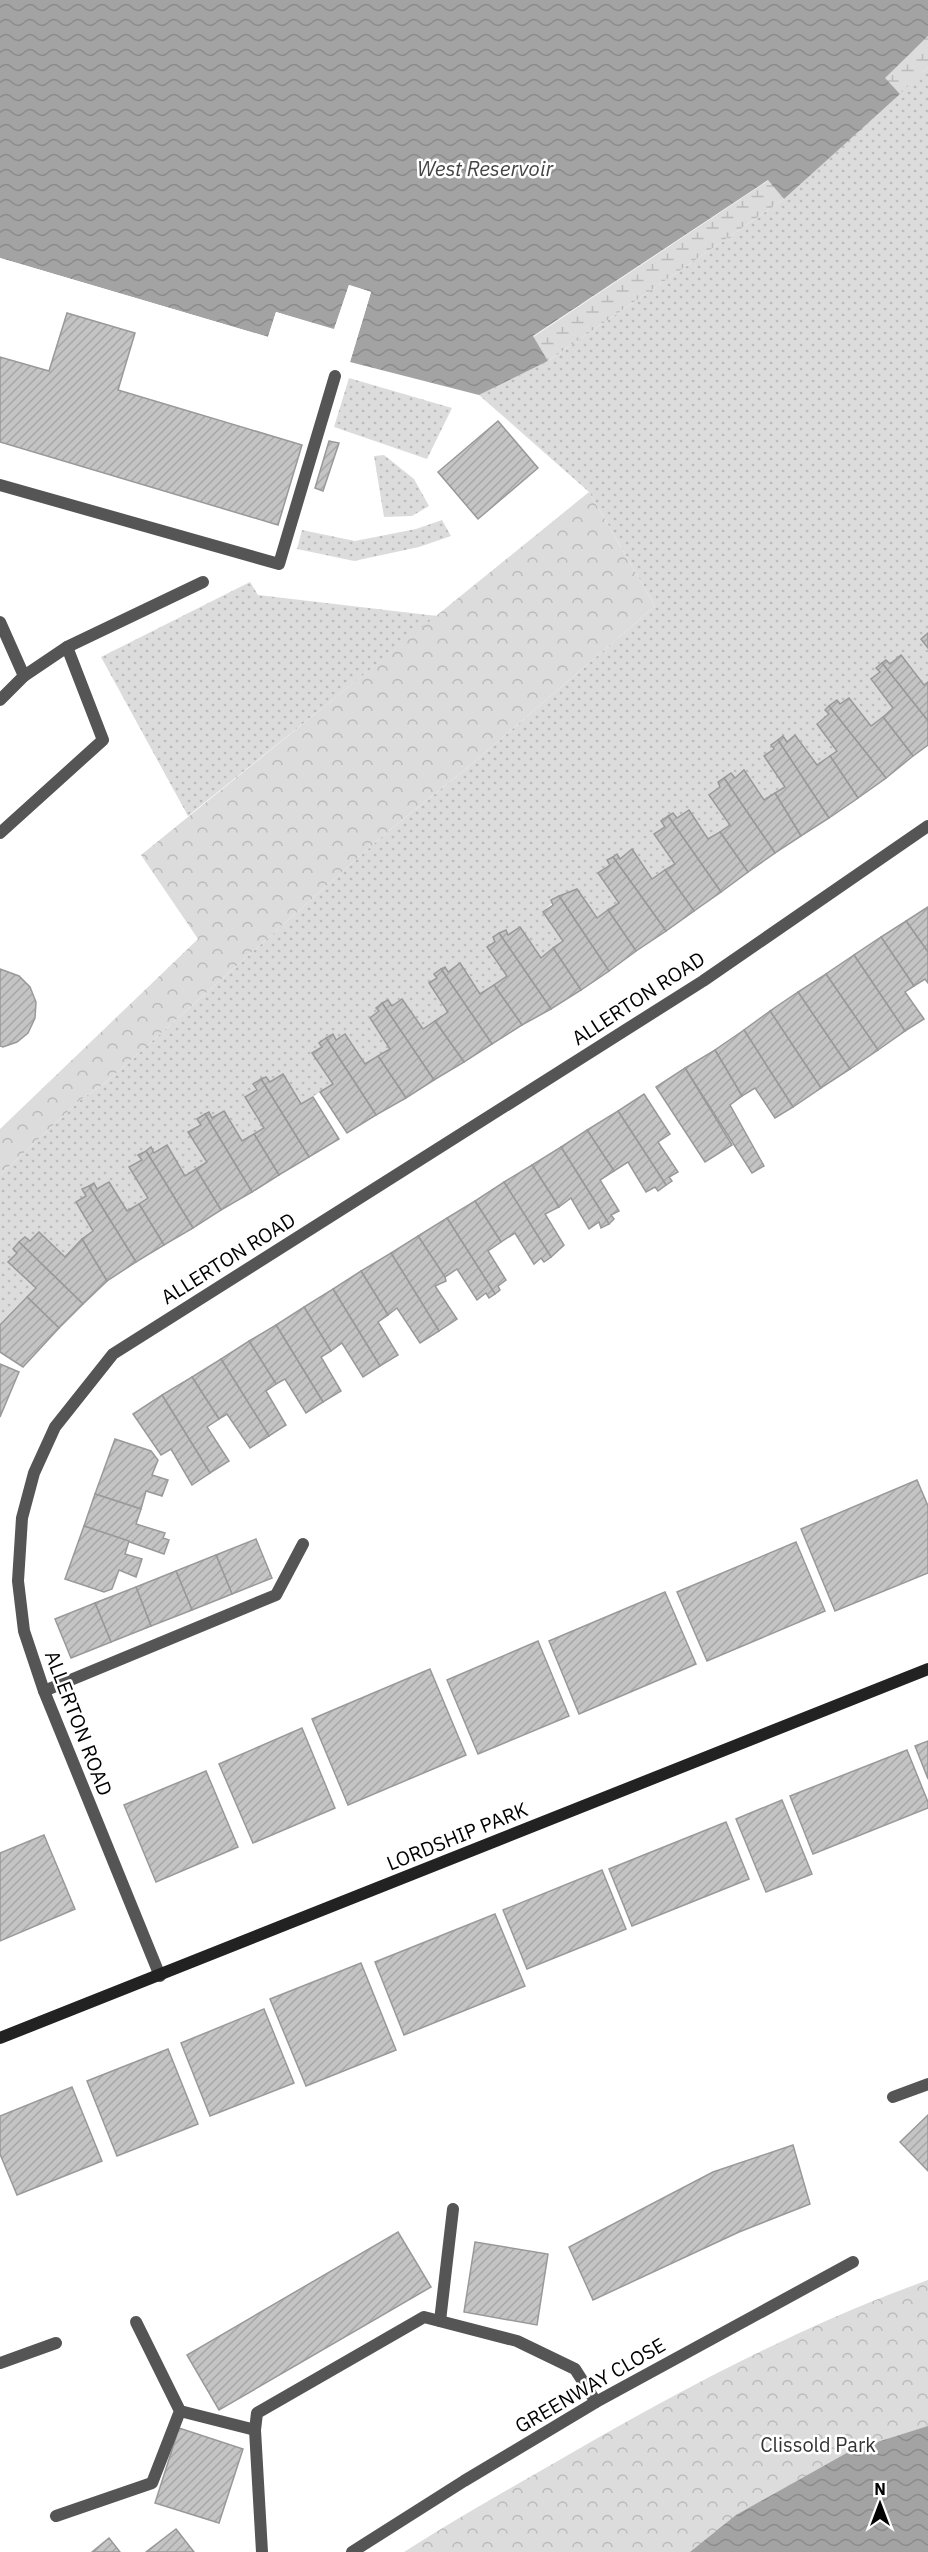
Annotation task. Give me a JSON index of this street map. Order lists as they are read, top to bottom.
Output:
{
  "streets": {
    "main road": ["LORDSHIP PARK"],
    "street": ["ALLERTON ROAD", "GREENWAY CLOSE"]
  },
  "crossings": [
    ["ALLERTON ROAD", "LORDSHIP PARK"]
  ],
  "water": ["West Reservoir"],
  "parks": ["Clissold Park"],
  "north": "top"
}
